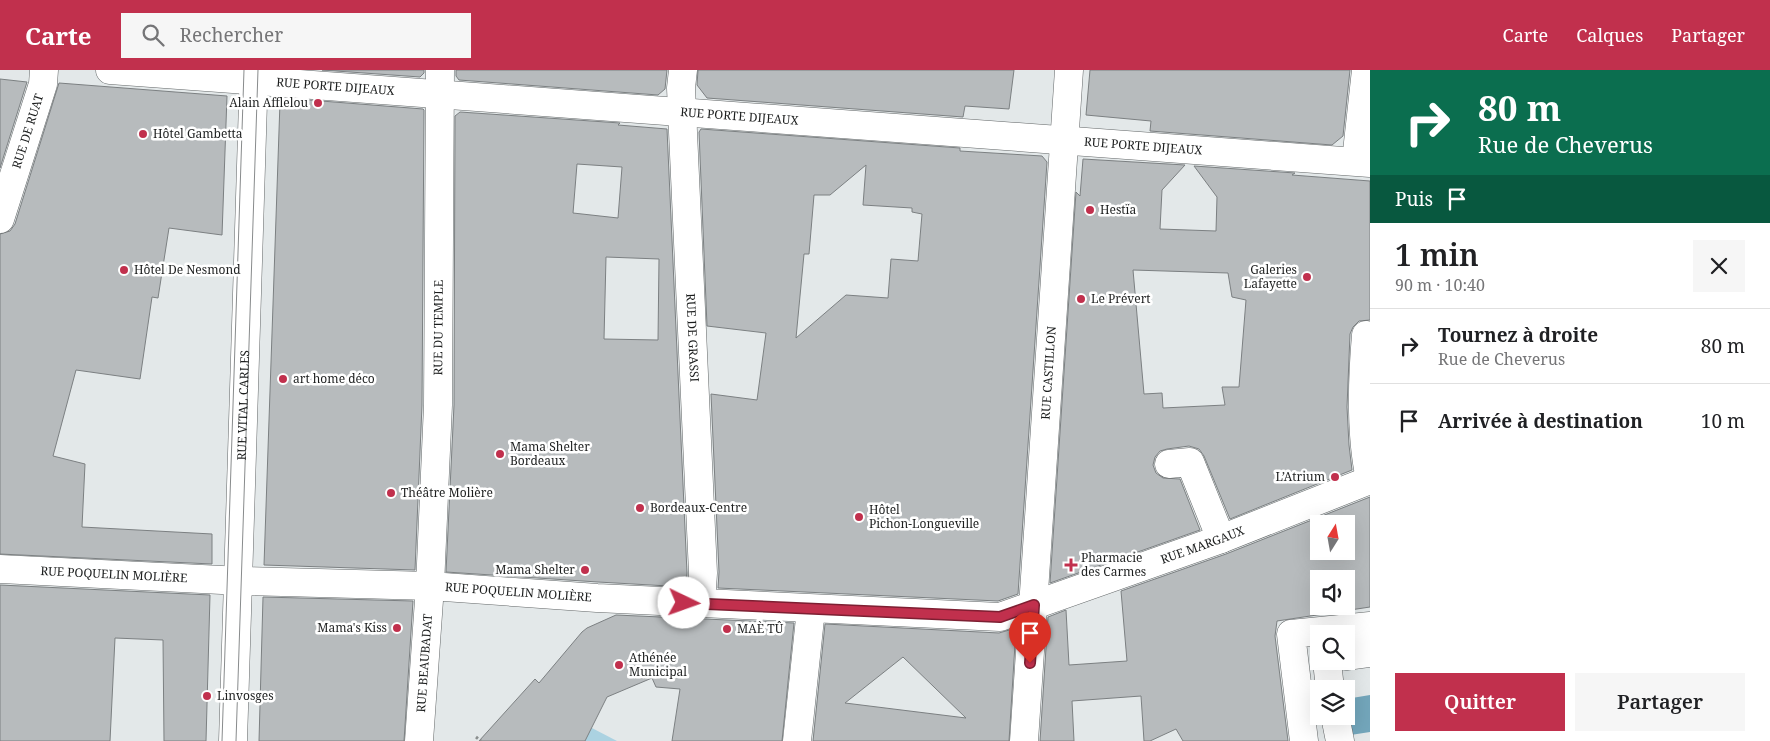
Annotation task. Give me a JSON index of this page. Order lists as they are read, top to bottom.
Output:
{
  "streets": {
    "street": [
      "RUE PORTE DIJEAUX",
      "RUE DE RUAT",
      "RUE DU TEMPLE",
      "RUE DE GRASSI",
      "RUE CASTILLON",
      "RUE VITAL CARLES",
      "RUE MARGAUX",
      "RUE POQUELIN MOLIÈRE",
      "RUE BEAUBADAT"
    ]
  },
  "crossings": [
    ["RUE PORTE DIJEAUX", "RUE DU TEMPLE"],
    ["RUE PORTE DIJEAUX", "RUE DE GRASSI"],
    ["RUE PORTE DIJEAUX", "RUE CASTILLON"],
    ["RUE PORTE DIJEAUX", "RUE VITAL CARLES"],
    ["RUE DU TEMPLE", "RUE POQUELIN MOLIÈRE"],
    ["RUE DU TEMPLE", "RUE BEAUBADAT"],
    ["RUE DE GRASSI", "RUE POQUELIN MOLIÈRE"],
    ["RUE CASTILLON", "RUE MARGAUX"],
    ["RUE CASTILLON", "RUE POQUELIN MOLIÈRE"],
    ["RUE VITAL CARLES", "RUE POQUELIN MOLIÈRE"],
    ["RUE MARGAUX", "RUE POQUELIN MOLIÈRE"],
    ["RUE POQUELIN MOLIÈRE", "RUE BEAUBADAT"]
  ],
  "places": {
    "other": [
      "Alain Afflelou",
      "Hôtel Gambetta",
      "Hestïa",
      "Hôtel De Nesmond",
      "Galeries Lafayette",
      "Le Prévert",
      "art home déco",
      "Mama Shelter Bordeaux",
      "L’Atrium",
      "Théâtre Molière",
      "Bordeaux-Centre",
      "Hôtel Pichon-Longueville",
      "Mama Shelter",
      "Mama's Kiss",
      "MAÈ TÛ",
      "Athénée Municipal",
      "Linvosges"
    ],
    "health": ["Pharmacie des Carmes"]
  },
  "north": "top",
  "page": {
    "header": "Carte",
    "search": "Rechercher",
    "nav": ["Carte", "Calques", "Partager"],
    "turn": ["80 m", "Rue de Cheverus"],
    "then": "Puis",
    "heading": ["1 min", "90 m · 10:40"],
    "list": [
      {
        "name": "Tournez à droite",
        "note": "Rue de Cheverus",
        "value": "80 m"
      },
      {
        "name": "Arrivée à destination",
        "value": "10 m"
      }
    ],
    "buttons": ["Quitter", "Partager"]
  }
}
